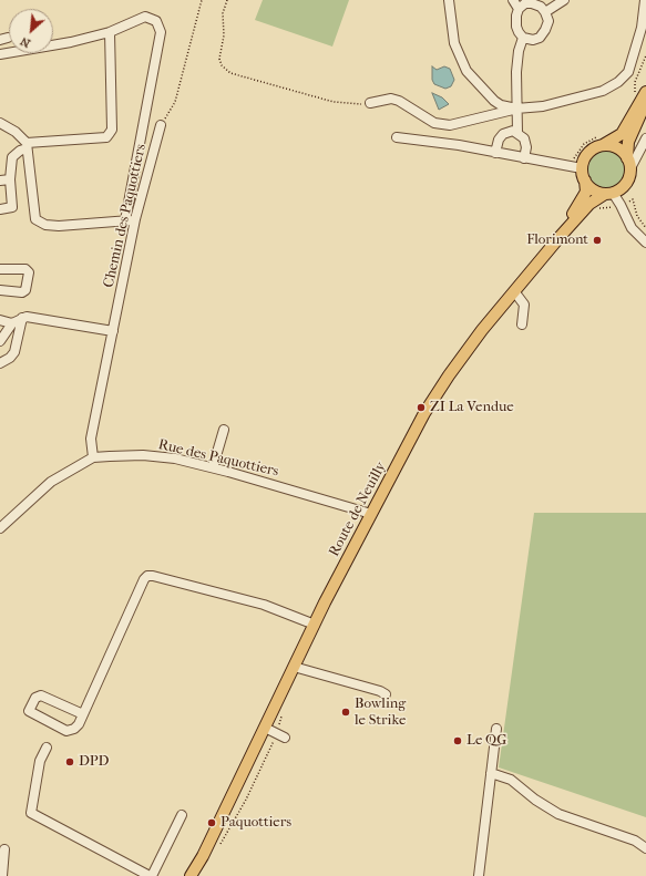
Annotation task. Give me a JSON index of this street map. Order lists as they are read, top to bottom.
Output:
{
  "streets": {
    "main road": ["Route de Neuilly"],
    "street": ["Chemin des Paquottiers", "Rue des Paquottiers"]
  },
  "crossings": [
    ["Chemin des Paquottiers", "Rue des Paquottiers"],
    ["Rue des Paquottiers", "Route de Neuilly"]
  ],
  "places": [
    "Florimont",
    "ZI La Vendue",
    "Bowling le Strike",
    "Le QG",
    "DPD",
    "Paquottiers"
  ],
  "north": "bottom left"
}
